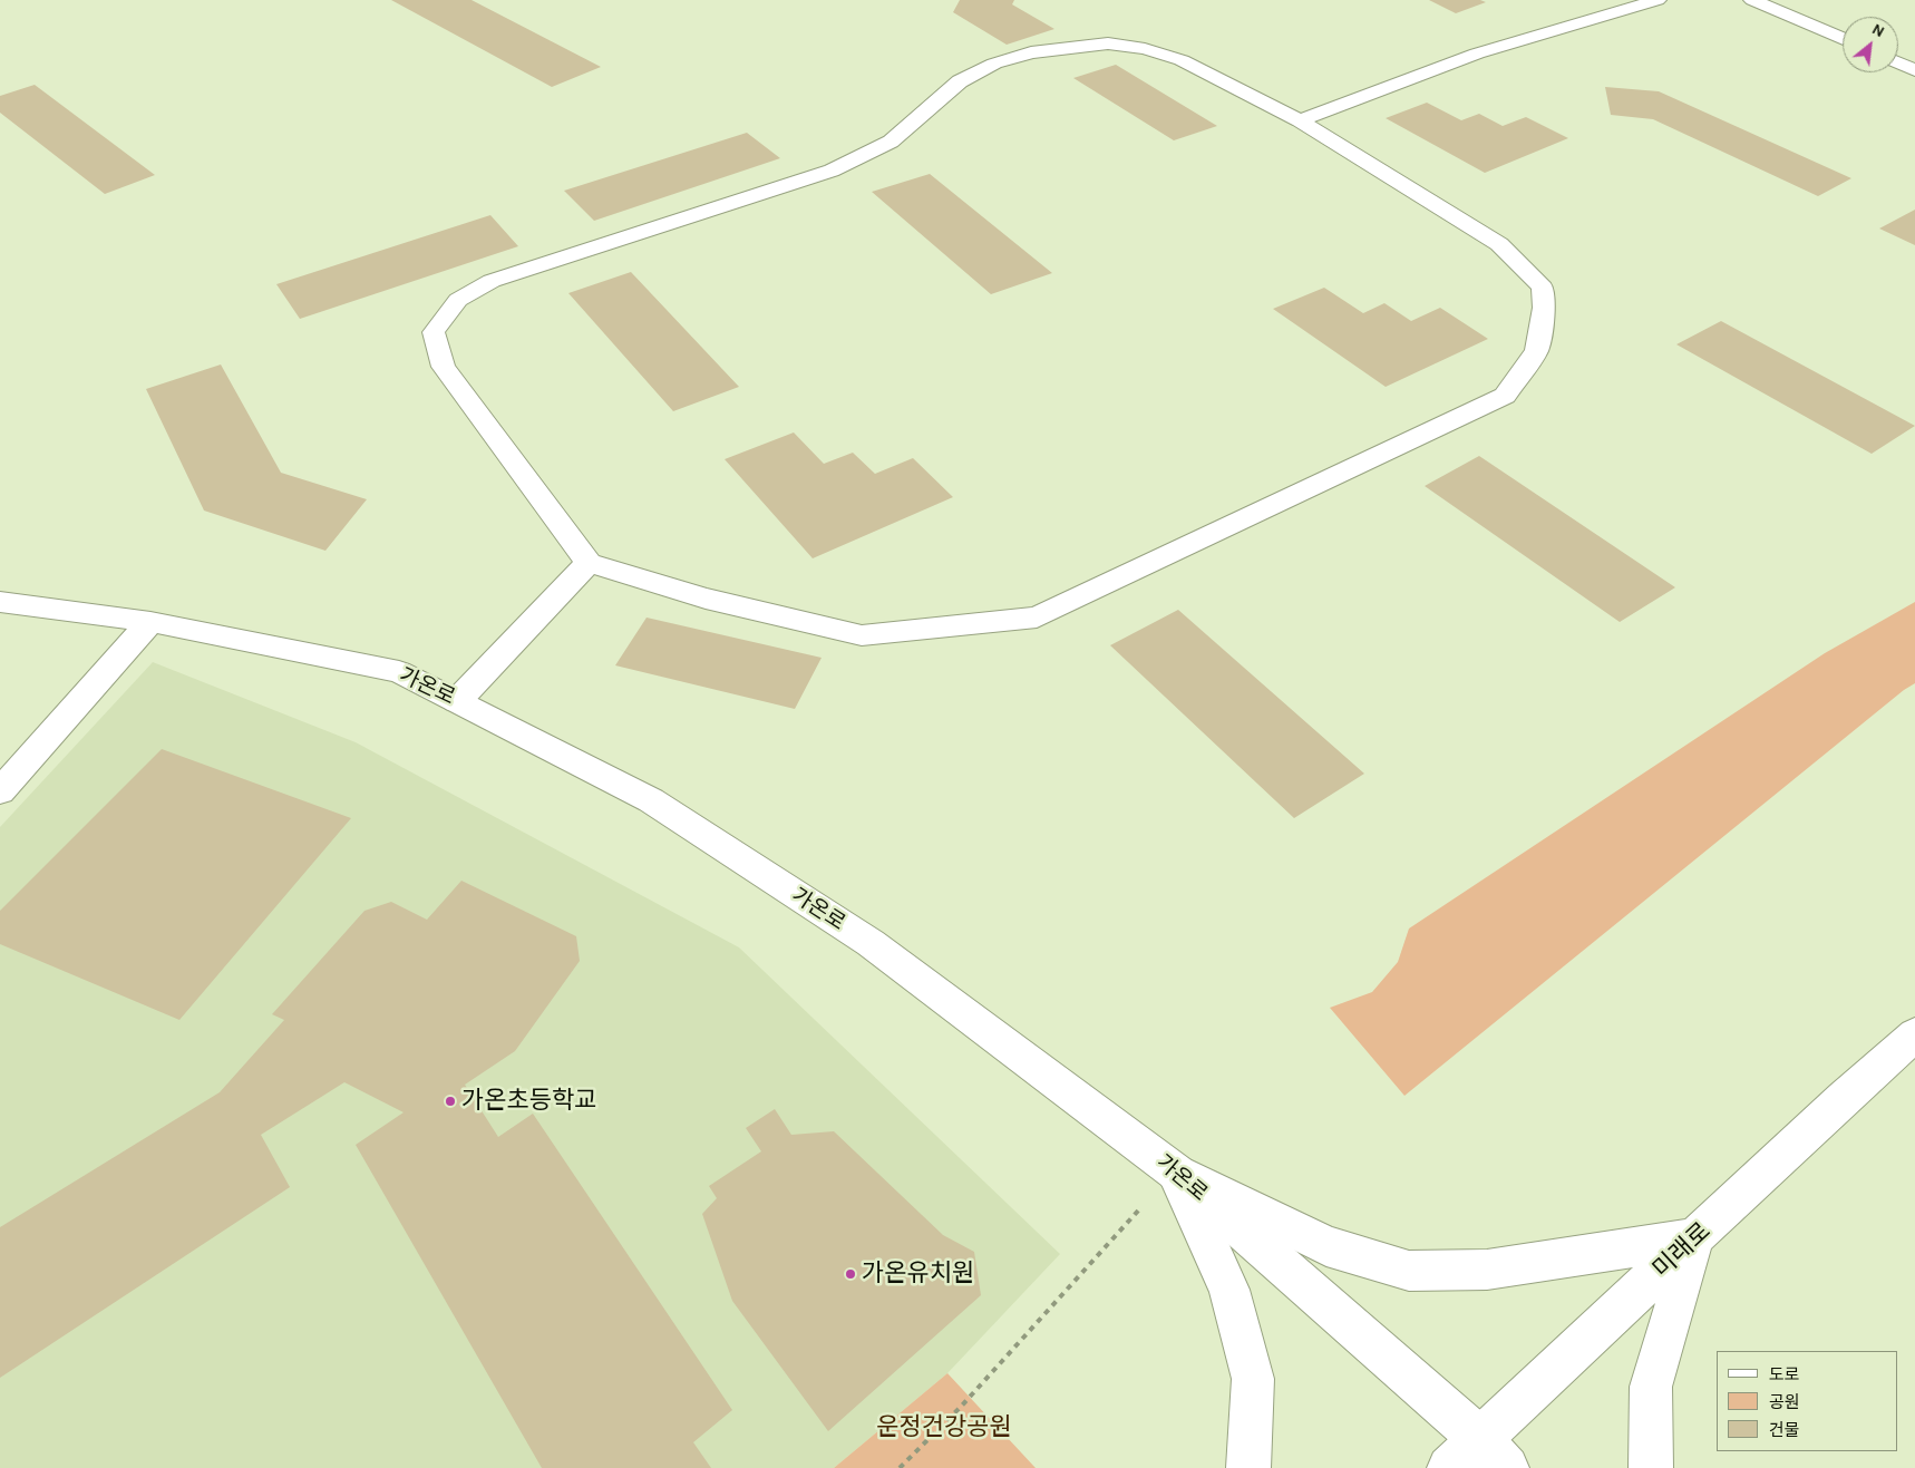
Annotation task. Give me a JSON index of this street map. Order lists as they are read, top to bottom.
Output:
{
  "streets": {
    "street": ["가온로", "미래로"]
  },
  "crossings": [
    ["가온로", "미래로"]
  ],
  "parks": ["운정건강공원"],
  "places": ["가온초등학교", "가온유치원"],
  "legend": ["도로", "공원", "건물"],
  "north": "top right"
}
